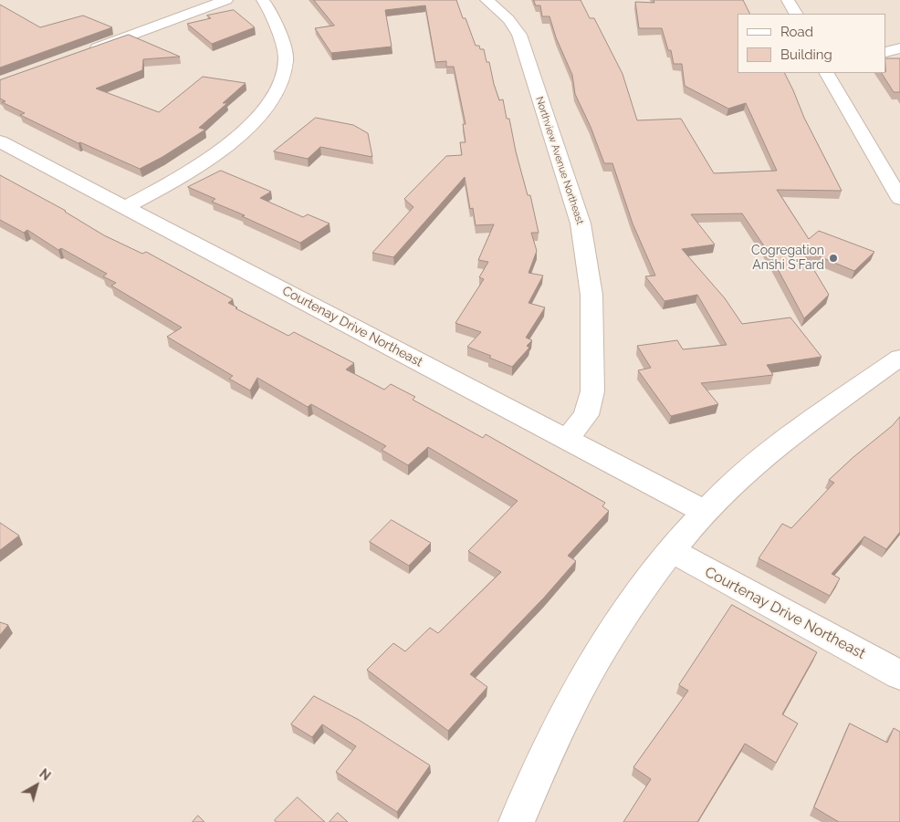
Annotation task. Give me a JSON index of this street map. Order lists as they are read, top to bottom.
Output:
{
  "streets": {
    "street": ["Northview Avenue Northeast", "Courtenay Drive Northeast"]
  },
  "crossings": [
    ["Northview Avenue Northeast", "Courtenay Drive Northeast"]
  ],
  "places": ["Cogregation Anshi S'Fard"],
  "legend": ["Road", "Building"],
  "north": "top right"
}
